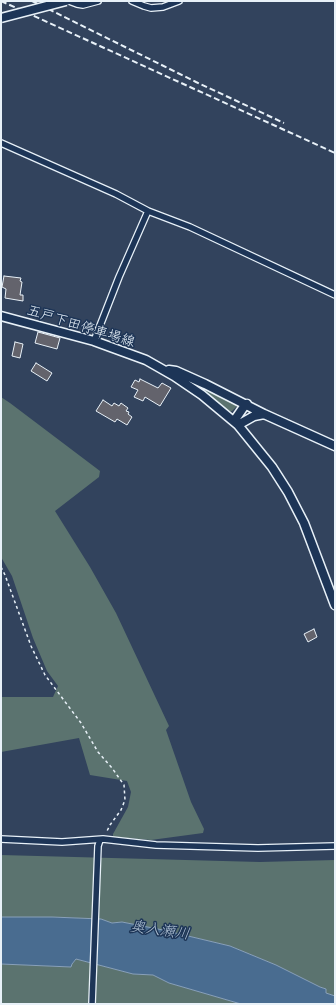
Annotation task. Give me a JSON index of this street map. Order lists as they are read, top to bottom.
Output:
{
  "streets": {
    "main road": ["五戸下田停車場線"]
  },
  "water": ["奥入瀬川"]
}
